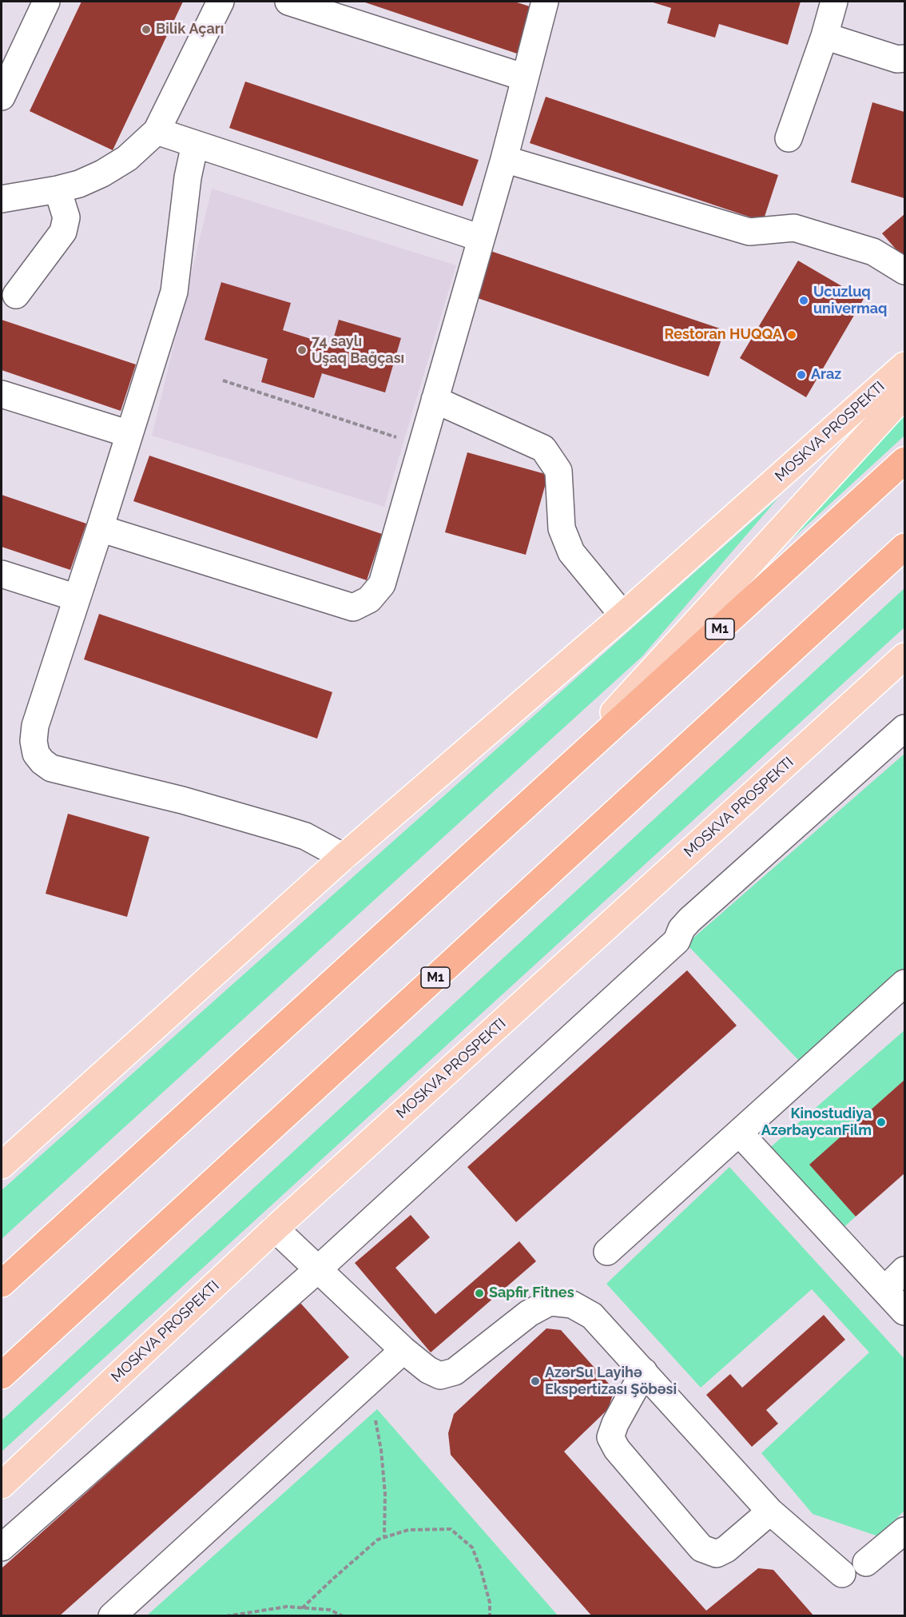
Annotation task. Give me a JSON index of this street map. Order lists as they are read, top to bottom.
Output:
{
  "streets": {
    "highway": ["M1"],
    "main road": ["MOSKVA PROSPEKTI"]
  },
  "places": [
    "Bilik Açarı",
    "Ucuzluq univermaq",
    "Restoran HUQQA",
    "74 saylı Uşaq Bağçası",
    "Araz",
    "Kinostudiya AzərbaycanFilm",
    "Sapfir Fitnes",
    "AzərSu Layihə Ekspertizası Şöbəsi"
  ]
}
